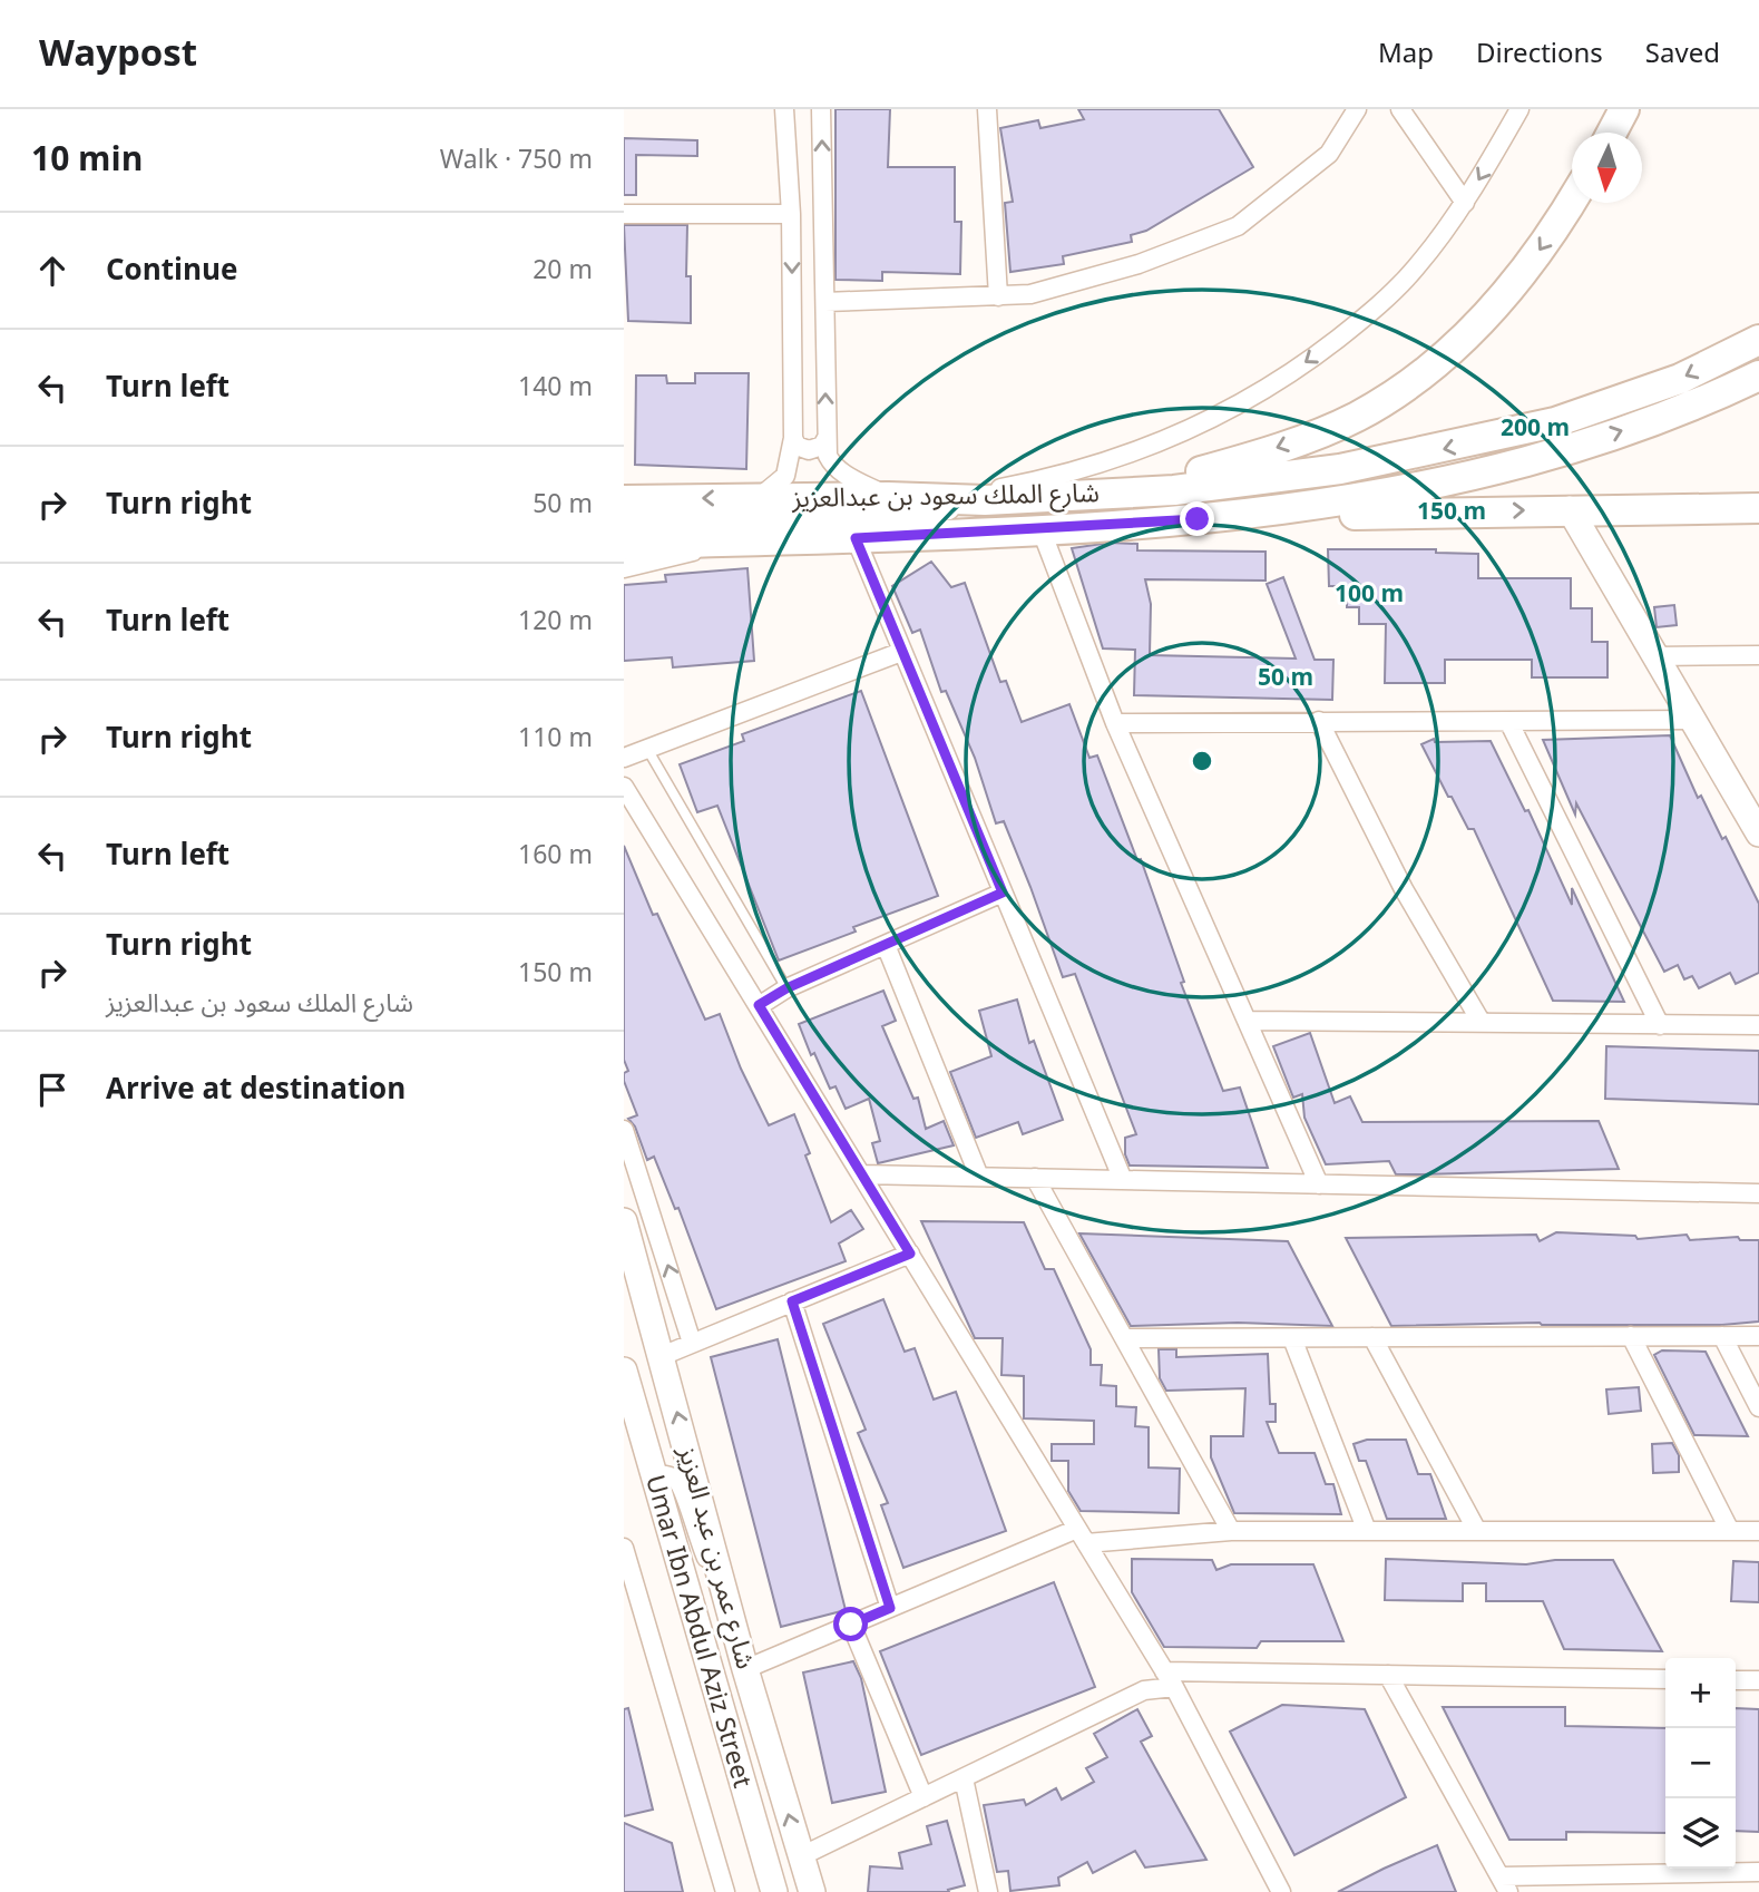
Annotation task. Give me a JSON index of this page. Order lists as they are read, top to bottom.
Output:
{
  "streets": {
    "main road": ["شارع الملك سعود بن عبدالعزيز", "شارع عمر بن عبد العزيز", "Umar Ibn Abdul Aziz Street"]
  },
  "one_way": ["شارع عمر بن عبد العزيز"],
  "north": "bottom",
  "page": {
    "header": "Waypost",
    "nav": ["Map", "Directions", "Saved"],
    "heading": ["10 min", "Walk · 750 m"],
    "list": [
      ["Continue", "20 m"],
      ["Turn left", "140 m"],
      ["Turn right", "50 m"],
      ["Turn left", "120 m"],
      ["Turn right", "110 m"],
      ["Turn left", "160 m"],
      ["Turn right", "شارع الملك سعود بن عبدالعزيز", "150 m"],
      "Arrive at destination"
    ],
    "map_buttons": ["+", "−"]
  },
  "rings": [
    "200 m",
    "150 m",
    "100 m",
    "50 m"
  ]
}
